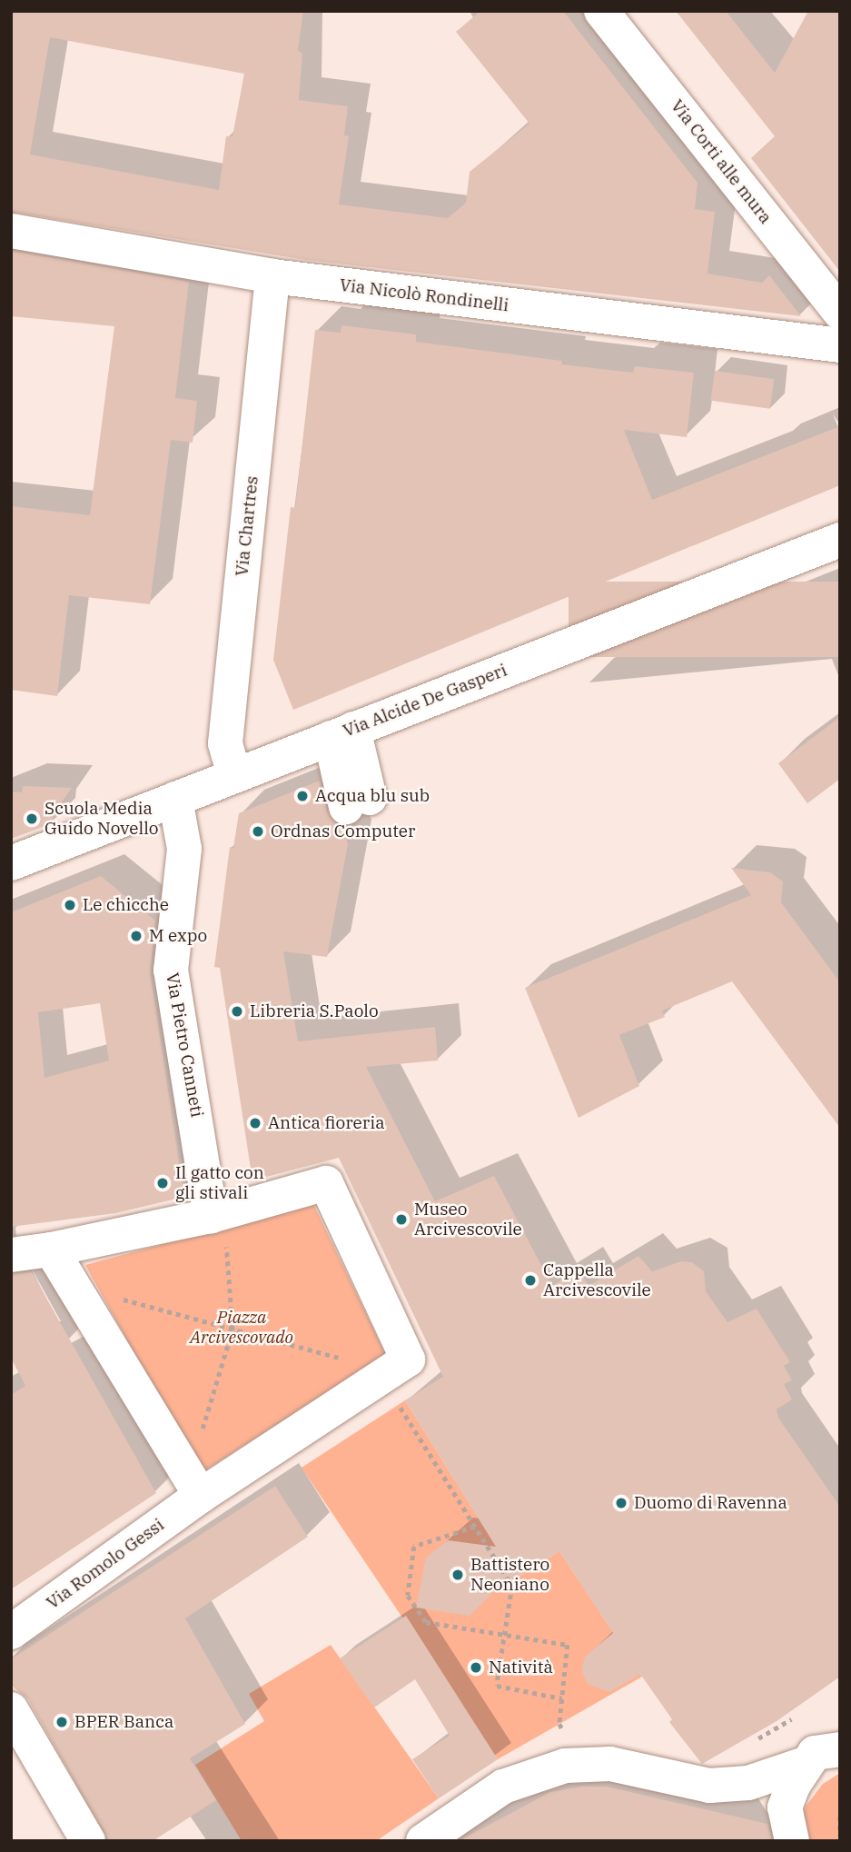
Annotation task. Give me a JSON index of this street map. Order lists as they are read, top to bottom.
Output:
{
  "streets": {
    "street": [
      "Via Corti alle mura",
      "Via Nicolò Rondinelli",
      "Via Chartres",
      "Via Alcide De Gasperi",
      "Via Pietro Canneti",
      "Via Romolo Gessi"
    ]
  },
  "crossings": [
    ["Via Nicolò Rondinelli", "Via Chartres"],
    ["Via Chartres", "Via Alcide De Gasperi"],
    ["Via Alcide De Gasperi", "Via Pietro Canneti"]
  ],
  "parks": ["Piazza Arcivescovado"],
  "places": [
    "Acqua blu sub",
    "Scuola Media Guido Novello",
    "Ordnas Computer",
    "Le chicche",
    "M expo",
    "Libreria S.Paolo",
    "Antica fioreria",
    "Il gatto con gli stivali",
    "Museo Arcivescovile",
    "Cappella Arcivescovile",
    "Duomo di Ravenna",
    "Battistero Neoniano",
    "Natività",
    "BPER Banca"
  ]
}
